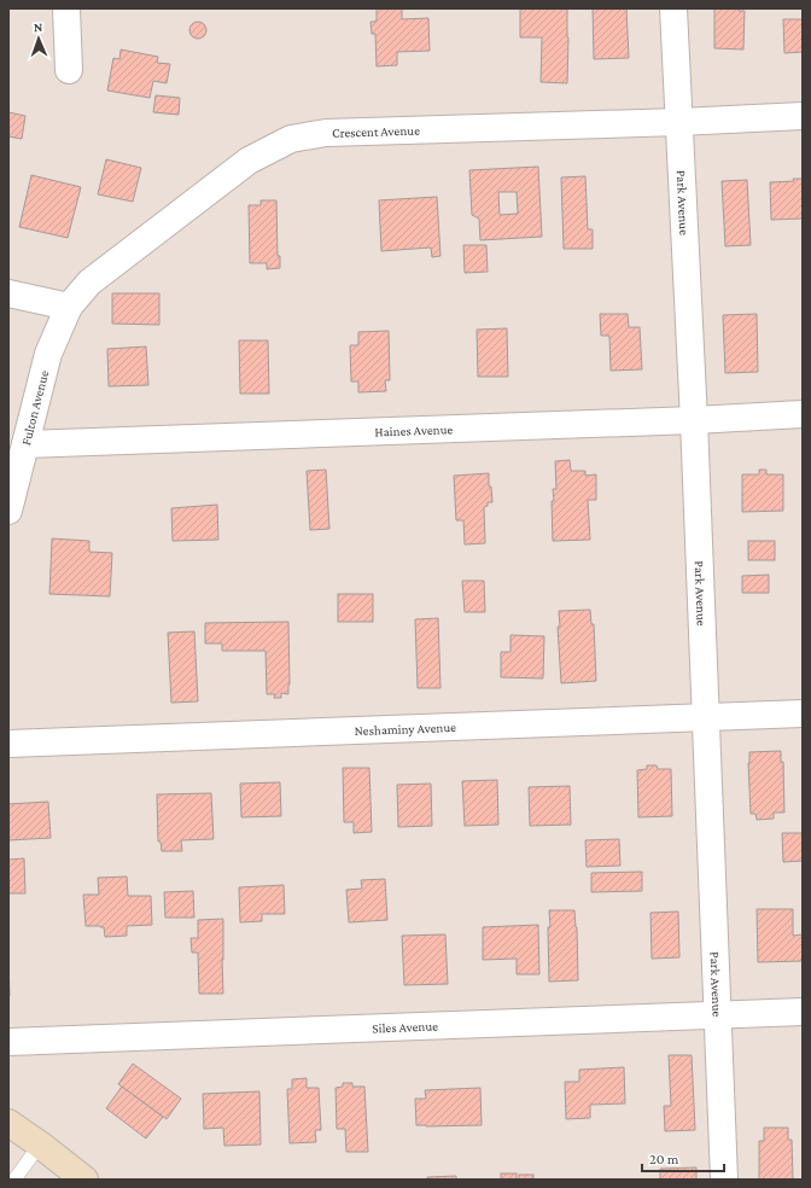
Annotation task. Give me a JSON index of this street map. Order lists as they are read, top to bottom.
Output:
{
  "streets": {
    "street": [
      "Crescent Avenue",
      "Park Avenue",
      "Fulton Avenue",
      "Haines Avenue",
      "Neshaminy Avenue",
      "Siles Avenue"
    ]
  },
  "crossings": [
    ["Crescent Avenue", "Park Avenue"],
    ["Crescent Avenue", "Fulton Avenue"],
    ["Park Avenue", "Haines Avenue"],
    ["Park Avenue", "Neshaminy Avenue"],
    ["Park Avenue", "Siles Avenue"],
    ["Fulton Avenue", "Haines Avenue"]
  ],
  "scale_bar": "20 m",
  "north": "top"
}
